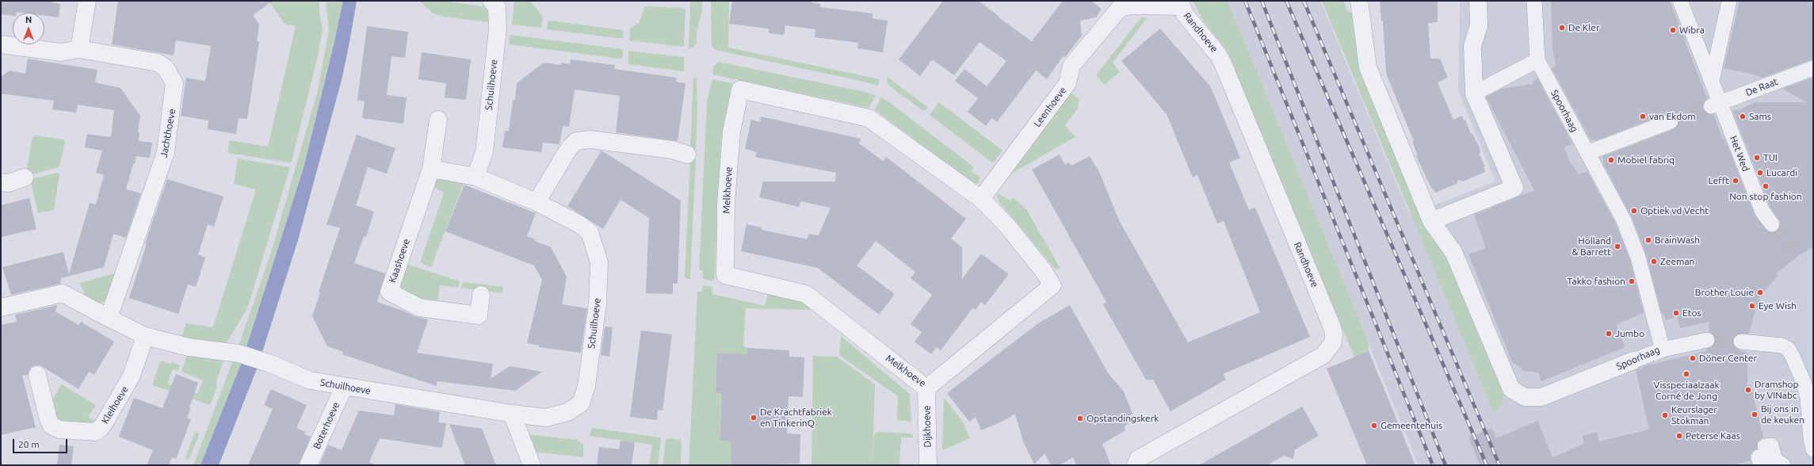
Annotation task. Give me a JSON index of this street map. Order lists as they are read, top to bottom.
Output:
{
  "streets": {
    "street": [
      "Randhoeve",
      "Schuilhoeve",
      "De Raat",
      "Leenhoeve",
      "Spoorhaag",
      "Jachthoeve",
      "Het Wed",
      "Melkhoeve",
      "Kaashoeve",
      "Kleihoeve",
      "Boterhoeve",
      "Dijkhoeve"
    ]
  },
  "crossings": [
    ["Randhoeve", "Leenhoeve"],
    ["Schuilhoeve", "Kaashoeve"],
    ["Schuilhoeve", "Kleihoeve"],
    ["Schuilhoeve", "Boterhoeve"],
    ["De Raat", "Het Wed"],
    ["Leenhoeve", "Melkhoeve"],
    ["Melkhoeve", "Dijkhoeve"]
  ],
  "places": [
    "De Kler",
    "Wibra",
    "van Ekdom",
    "Sams",
    "TUI",
    "Mobiel fabriq",
    "Lucardi",
    "Lefft",
    "Non stop fashion",
    "Optiek vd Vecht",
    "BrainWash",
    "Holland & Barrett",
    "Zeeman",
    "Takko fashion",
    "Brother Louie",
    "Eye Wish",
    "Etos",
    "Jumbo",
    "Döner Center",
    "Visspeciaalzaak Corné de Jong",
    "Dramshop by VINabc",
    "Bij ons in de keuken",
    "Keurslager Stokman",
    "De Krachtfabriek en TinkerinQ",
    "Opstandingskerk",
    "Gemeentehuis",
    "Peterse Kaas"
  ],
  "scale_bar": "20 m",
  "north": "top"
}
